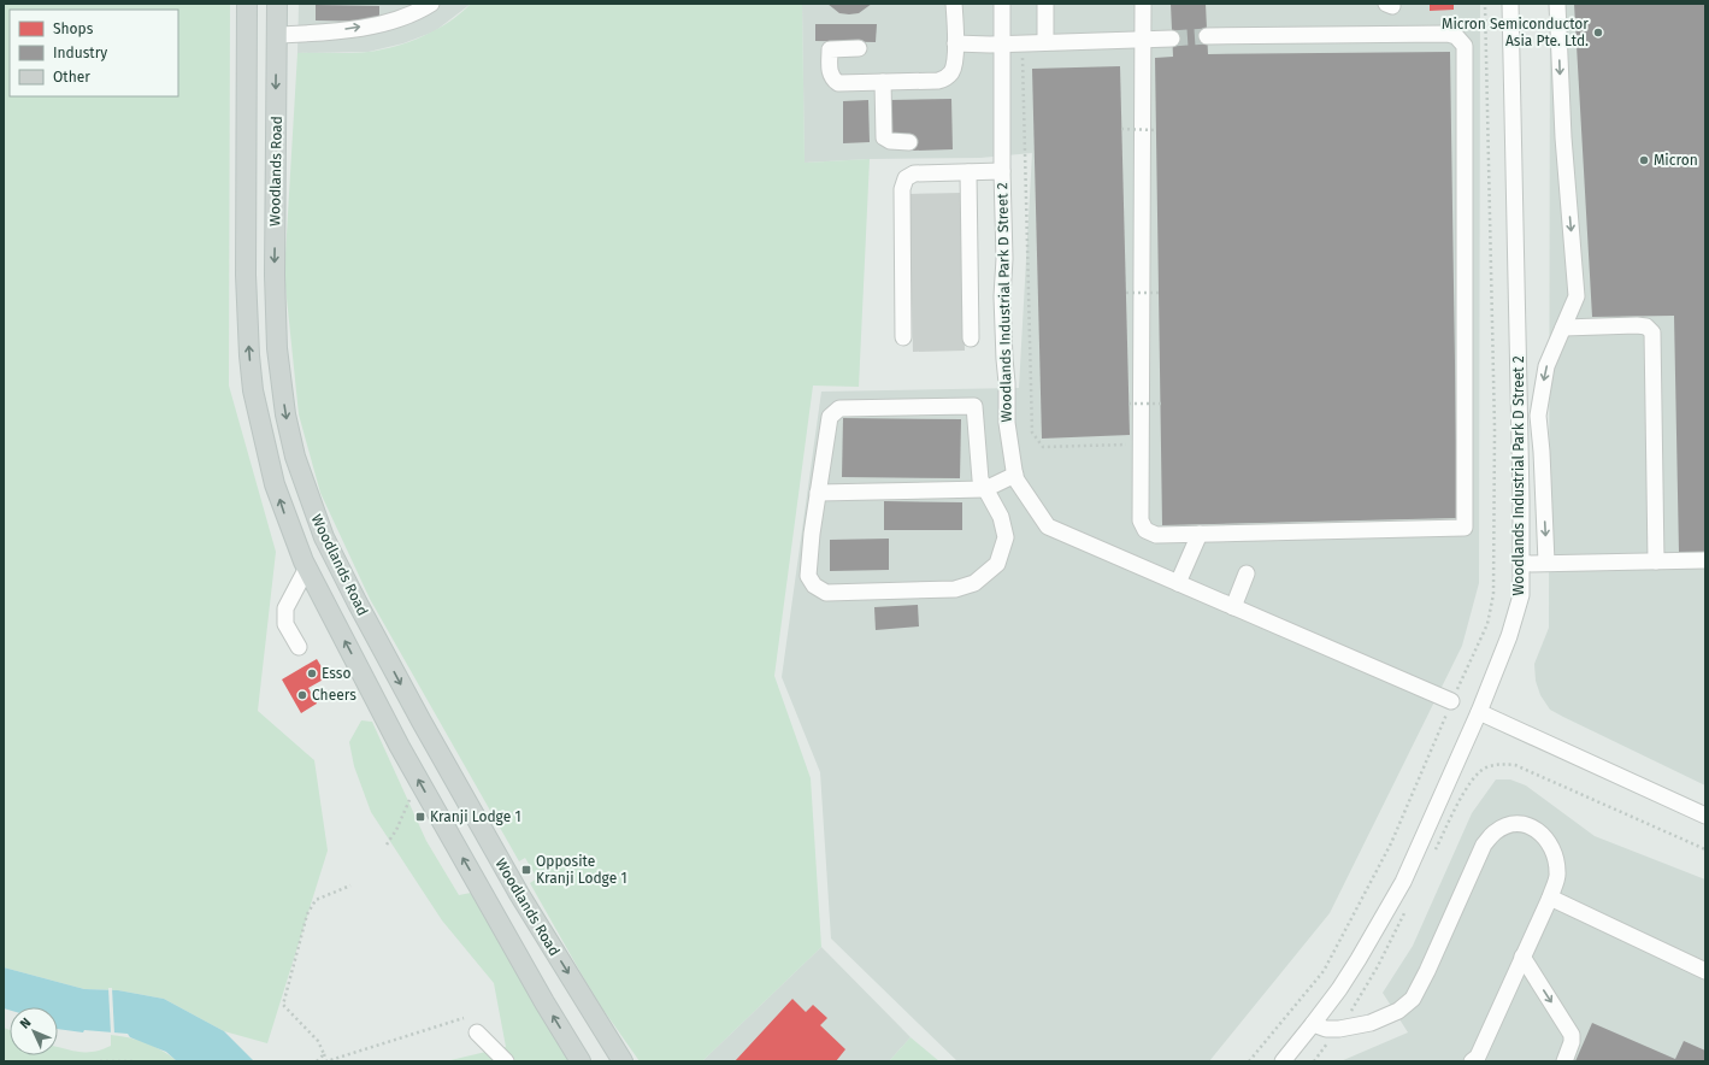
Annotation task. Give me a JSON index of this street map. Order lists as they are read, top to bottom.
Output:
{
  "streets": {
    "main road": ["Woodlands Road"],
    "street": ["Woodlands Industrial Park D Street 2"]
  },
  "places": {
    "other": [
      "Micron Semiconductor Asia Pte. Ltd.",
      "Micron",
      "Esso",
      "Cheers"
    ],
    "transit": ["Kranji Lodge 1", "Opposite Kranji Lodge 1"]
  },
  "legend": ["Shops", "Industry", "Other"],
  "north": "top left"
}
